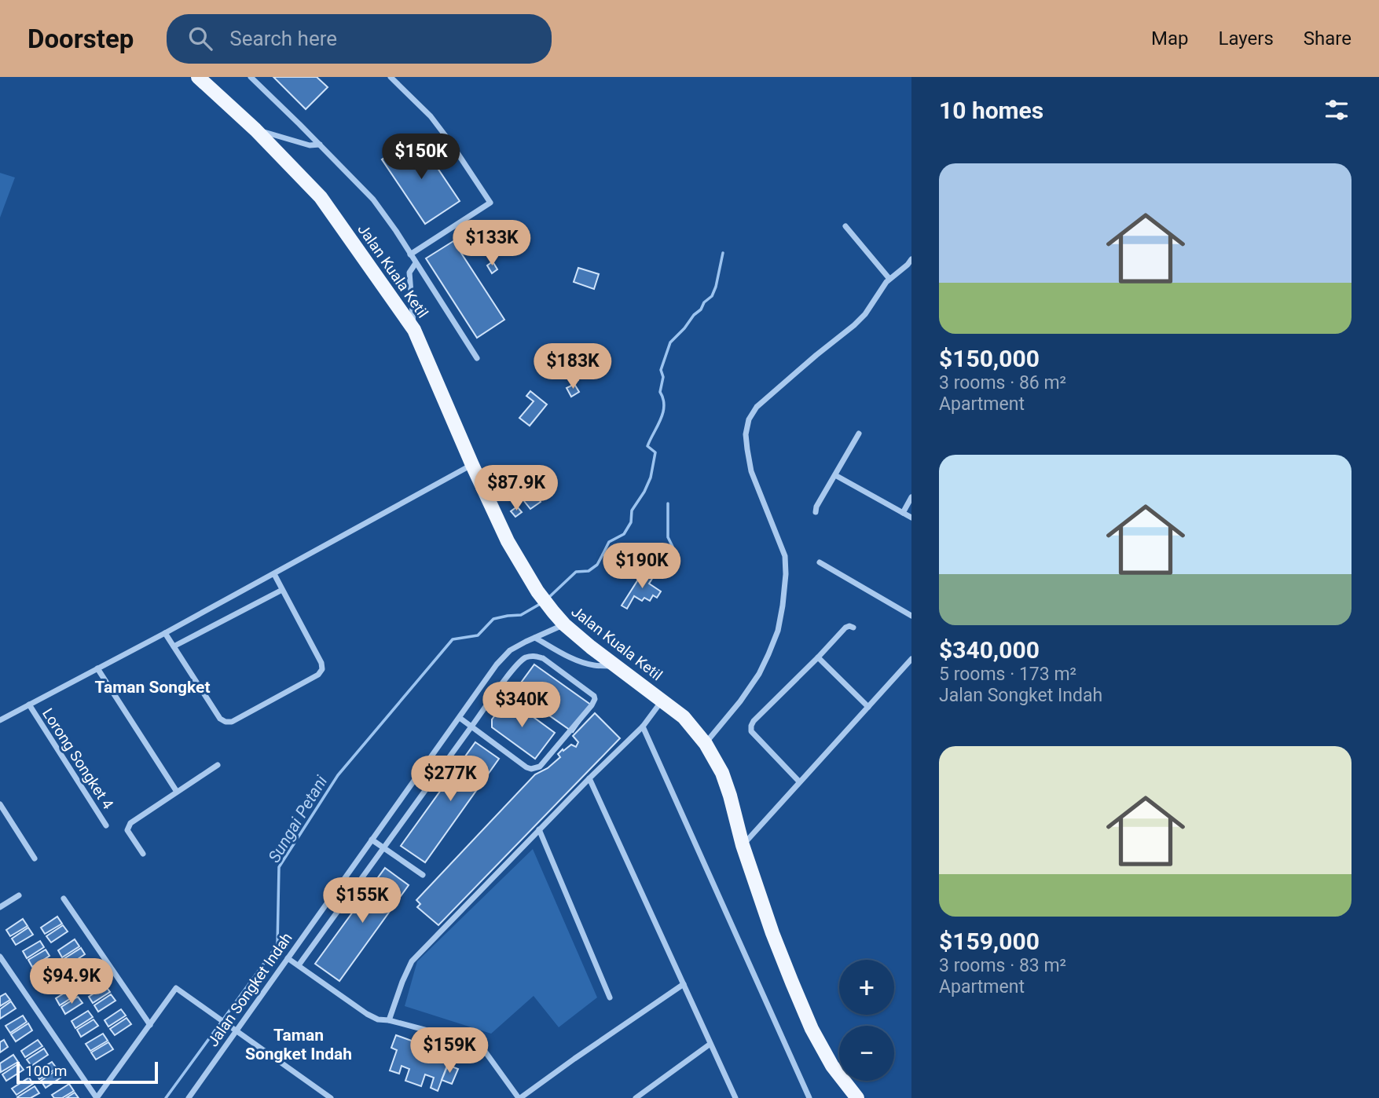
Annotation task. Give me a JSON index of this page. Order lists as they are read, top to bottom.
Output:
{
  "streets": {
    "main road": ["Jalan Kuala Ketil"],
    "street": ["Lorong Songket 4", "Jalan Songket Indah"]
  },
  "crossings": [
    ["Jalan Kuala Ketil", "Jalan Songket Indah"]
  ],
  "districts": ["Taman Songket", "Taman Songket Indah"],
  "water": ["Sungai Petani"],
  "scale_bar": "100 m",
  "page": {
    "header": "Doorstep",
    "search": "Search here",
    "nav": ["Map", "Layers", "Share"],
    "heading": "10 homes",
    "price": [
      "$150K",
      "$133K",
      "$183K",
      "$87.9K",
      "$190K",
      "$340K",
      "$277K",
      "$155K",
      "$94.9K",
      "$159K"
    ],
    "list": [
      {
        "name": "$150,000",
        "note": "3 rooms · 86 m² · Apartment"
      },
      {
        "name": "$340,000",
        "note": "5 rooms · 173 m² · Jalan Songket Indah"
      },
      {
        "name": "$159,000",
        "note": "3 rooms · 83 m² · Apartment"
      }
    ],
    "map_buttons": ["+", "−"],
    "scale": "100 m"
  }
}
